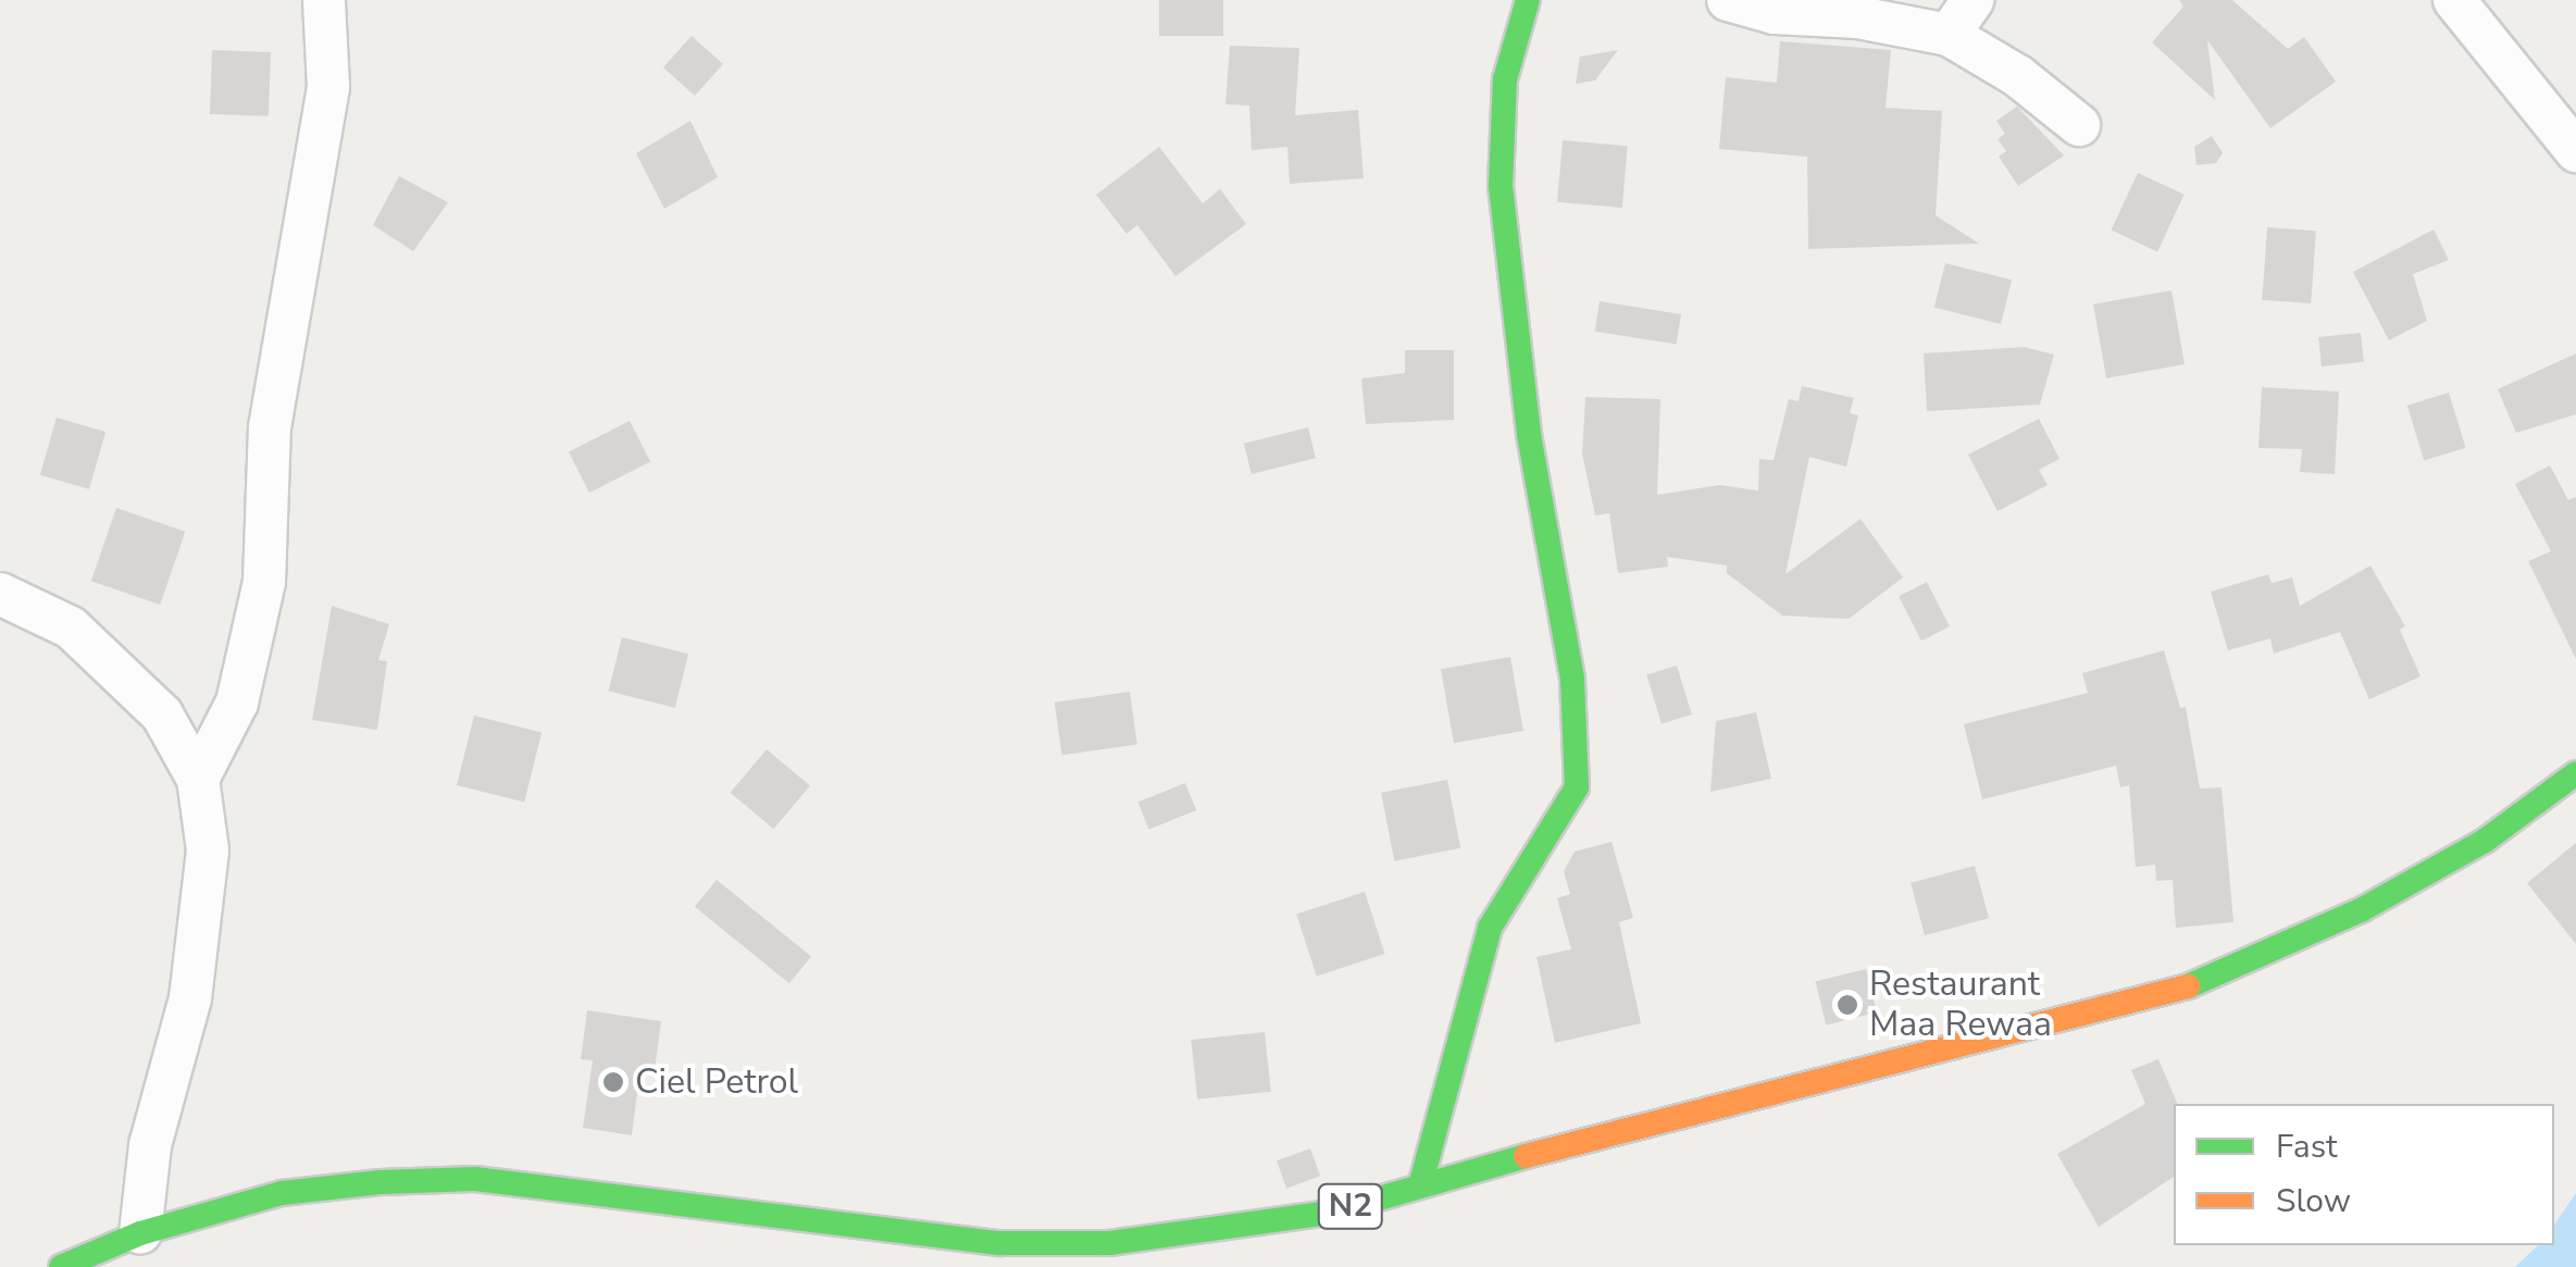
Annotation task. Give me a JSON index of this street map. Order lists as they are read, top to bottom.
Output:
{
  "streets": {
    "main road": ["N2"]
  },
  "places": ["Restaurant Maa Rewaa", "Ciel Petrol"],
  "legend": ["Fast", "Slow"]
}
